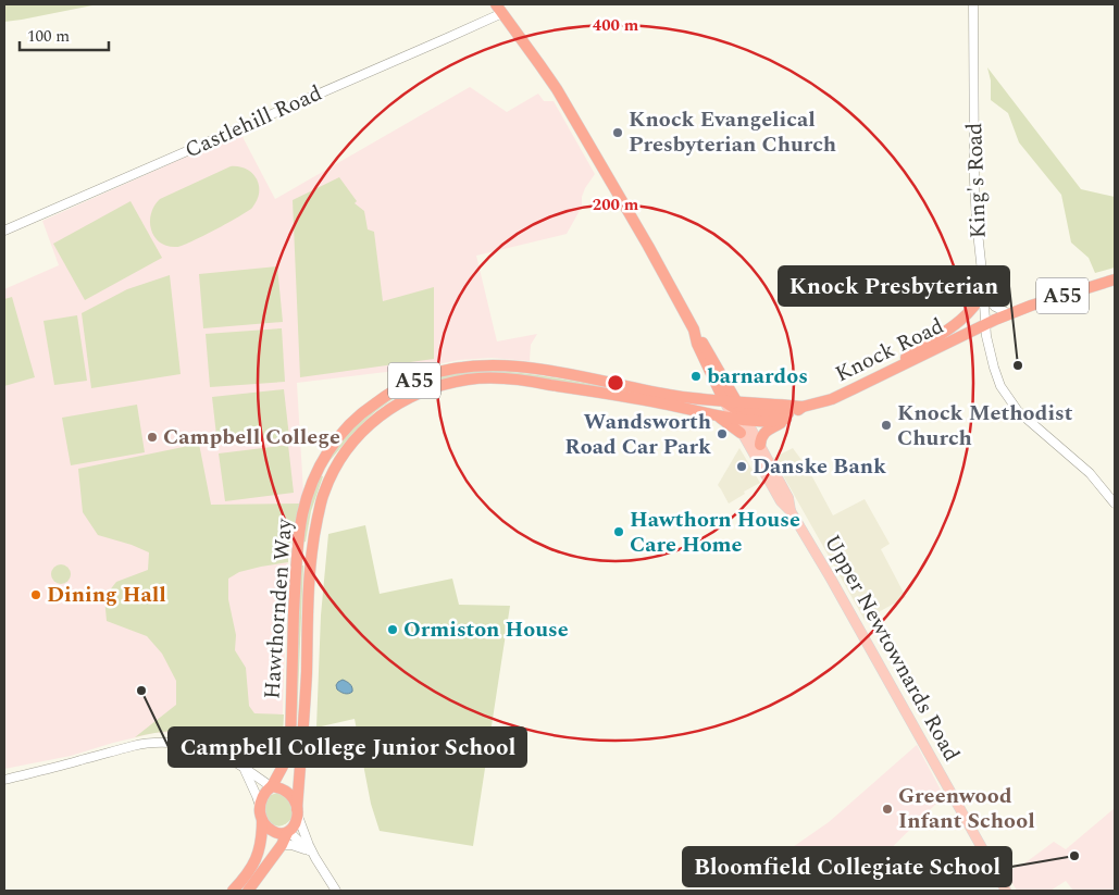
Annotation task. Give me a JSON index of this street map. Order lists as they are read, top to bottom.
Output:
{
  "streets": {
    "highway": [
      "A55",
      "Knock Road",
      "Hawthornden Way",
      "Upper Newtownards Road"
    ],
    "street": ["Castlehill Road", "King's Road"]
  },
  "crossings": [
    ["Castlehill Road", "Upper Newtownards Road"],
    ["King's Road", "Knock Road"],
    ["A55", "Hawthornden Way"],
    ["Knock Road", "Hawthornden Way"],
    ["Knock Road", "Upper Newtownards Road"],
    ["Hawthornden Way", "Upper Newtownards Road"]
  ],
  "places": [
    "Knock Evangelical Presbyterian Church",
    "Knock Presbyterian",
    "barnardos",
    "Knock Methodist Church",
    "Wandsworth Road Car Park",
    "Campbell College",
    "Danske Bank",
    "Hawthorn House Care Home",
    "Dining Hall",
    "Ormiston House",
    "Campbell College Junior School",
    "Greenwood Infant School",
    "Bloomfield Collegiate School"
  ],
  "scale_bar": "100 m",
  "rings": ["400 m", "200 m"]
}
